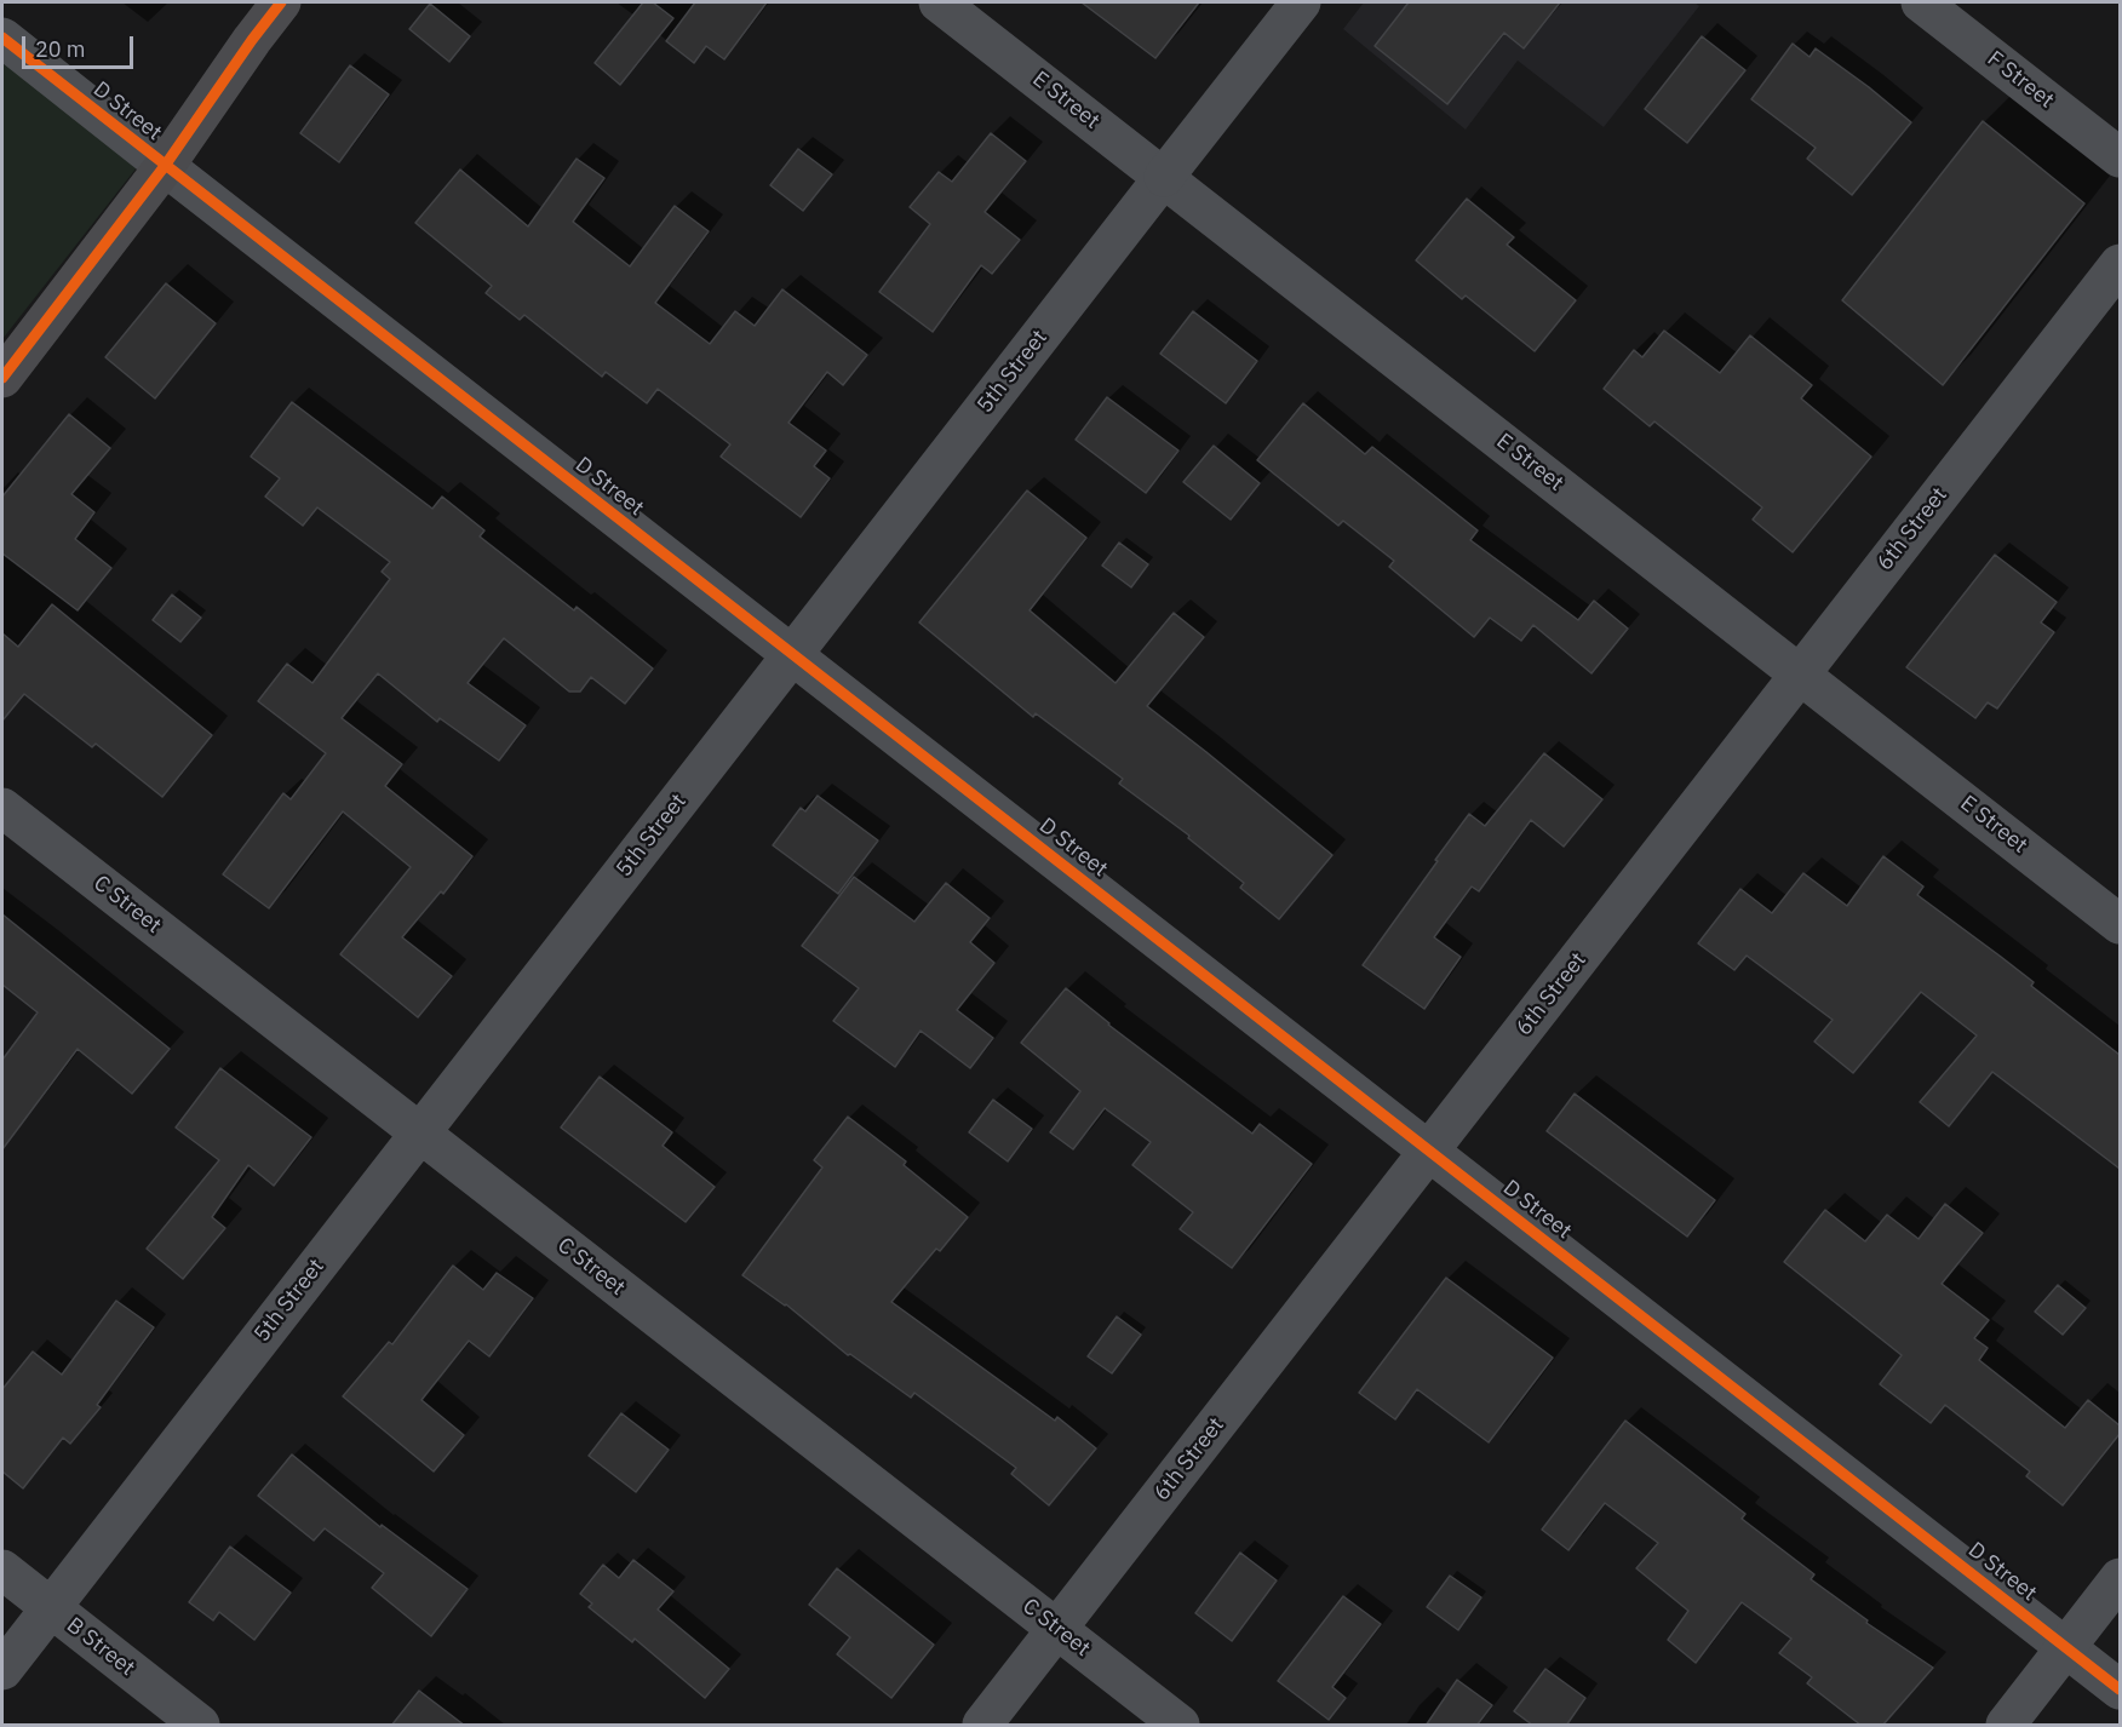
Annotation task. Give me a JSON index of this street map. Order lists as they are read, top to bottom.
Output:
{
  "streets": {
    "street": [
      "F Street",
      "E Street",
      "D Street",
      "5th Street",
      "6th Street",
      "C Street",
      "B Street"
    ]
  },
  "crossings": [
    ["E Street", "5th Street"],
    ["E Street", "6th Street"],
    ["D Street", "5th Street"],
    ["D Street", "6th Street"],
    ["5th Street", "C Street"],
    ["5th Street", "B Street"],
    ["6th Street", "C Street"]
  ],
  "scale_bar": "20 m"
}
